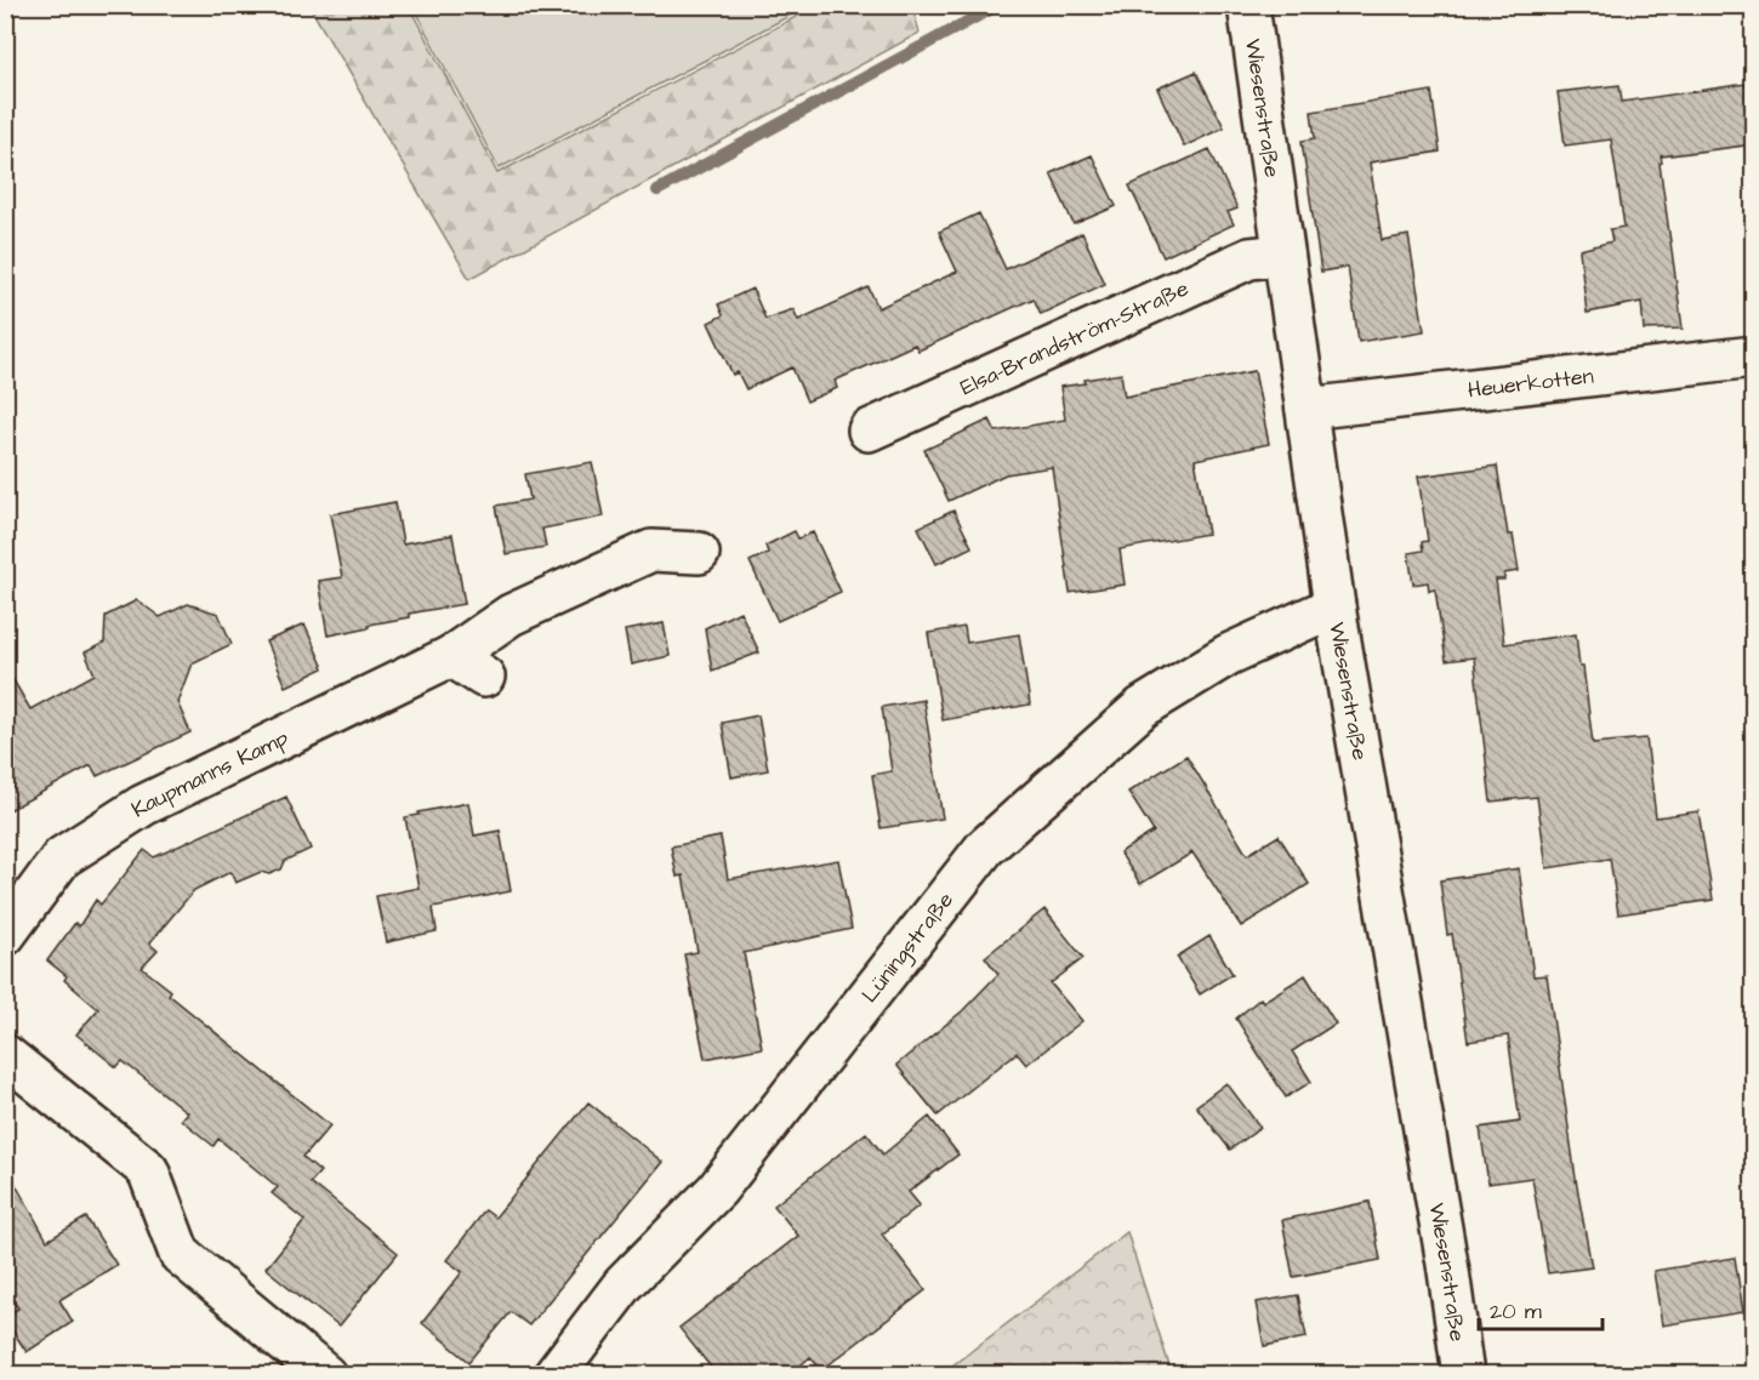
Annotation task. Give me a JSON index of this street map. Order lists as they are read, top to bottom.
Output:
{
  "streets": {
    "street": [
      "Wiesenstraße",
      "Elsa-Brandström-Straße",
      "Heuerkotten",
      "Kaupmanns Kamp",
      "Lüningstraße"
    ]
  },
  "crossings": [
    ["Wiesenstraße", "Elsa-Brandström-Straße"],
    ["Wiesenstraße", "Heuerkotten"],
    ["Wiesenstraße", "Lüningstraße"]
  ],
  "scale_bar": "20 m"
}
